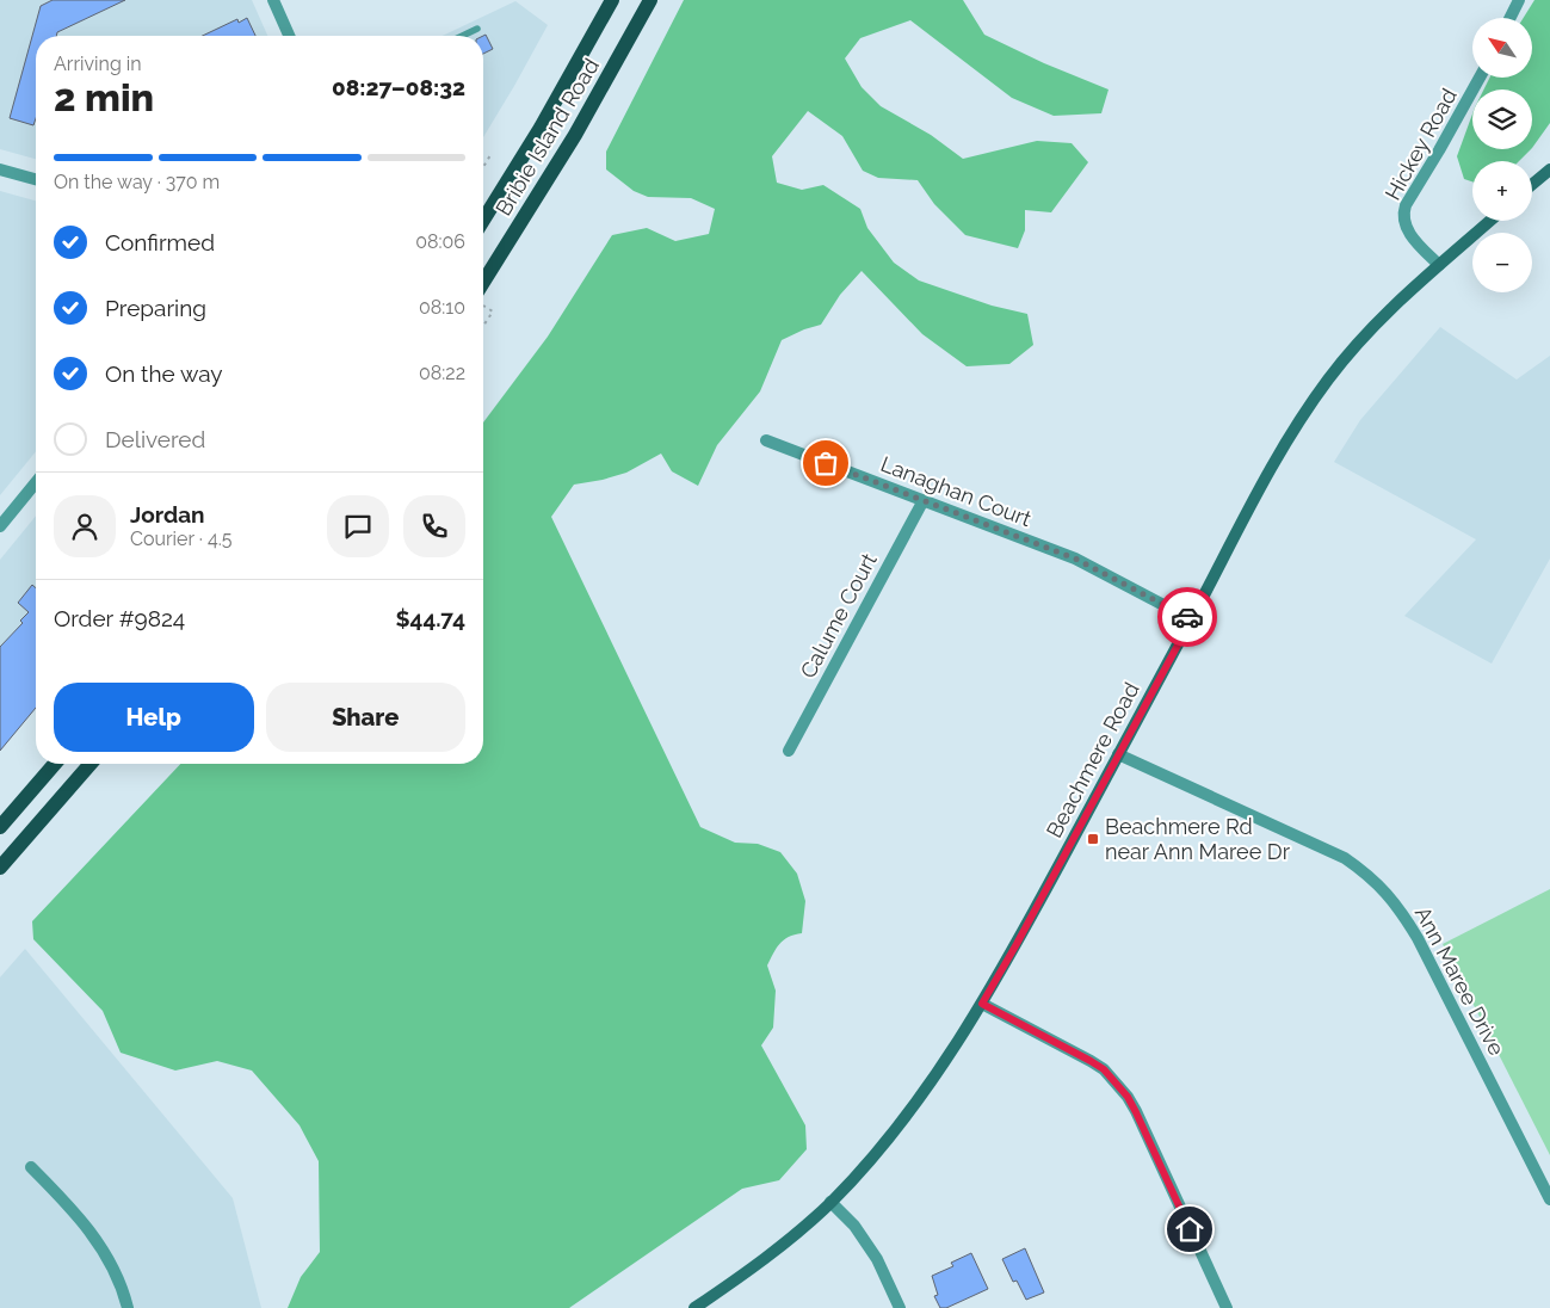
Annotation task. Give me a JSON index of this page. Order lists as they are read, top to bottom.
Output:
{
  "streets": {
    "main road": ["Bribie Island Road", "Beachmere Road"],
    "street": [
      "Hickey Road",
      "Lanaghan Court",
      "Calume Court",
      "Ann Maree Drive"
    ]
  },
  "crossings": [
    ["Hickey Road", "Beachmere Road"],
    ["Lanaghan Court", "Calume Court"],
    ["Lanaghan Court", "Beachmere Road"],
    ["Beachmere Road", "Ann Maree Drive"]
  ],
  "places": {
    "transit": ["Beachmere Rd near Ann Maree Dr"]
  },
  "north": "top left",
  "page": {
    "map_buttons": ["+", "−"],
    "heading": ["2 min", "Arriving in", "08:27–08:32"],
    "panel": [
      "Jordan",
      "Courier · 4.5",
      "Order #9824",
      "$44.74"
    ],
    "bar": "On the way · 370 m",
    "list": [
      ["Confirmed", "08:06"],
      ["Preparing", "08:10"],
      ["On the way", "08:22"],
      "Delivered"
    ],
    "buttons": ["Help", "Share"]
  }
}
